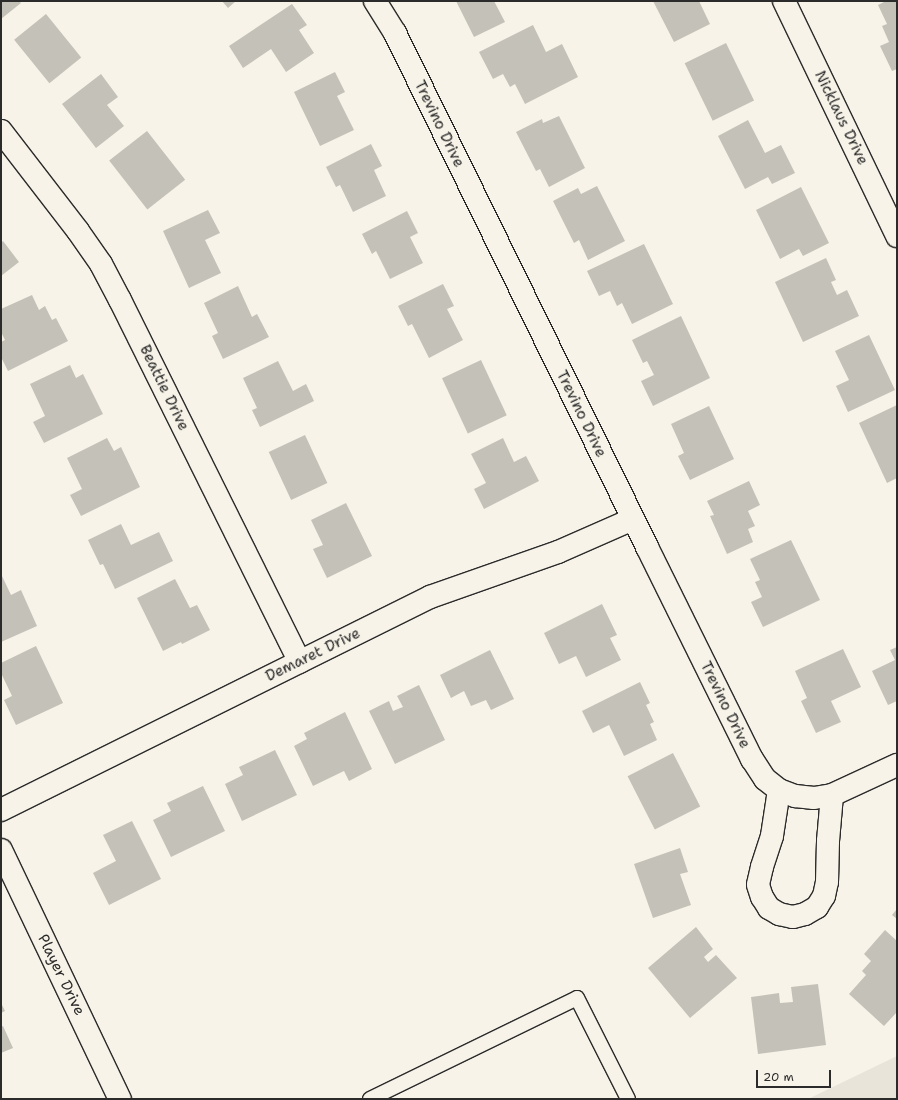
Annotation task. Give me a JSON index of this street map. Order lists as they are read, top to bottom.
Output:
{
  "streets": {
    "street": [
      "Nicklaus Drive",
      "Trevino Drive",
      "Beattie Drive",
      "Demaret Drive",
      "Player Drive"
    ]
  },
  "crossings": [
    ["Trevino Drive", "Demaret Drive"],
    ["Beattie Drive", "Demaret Drive"]
  ],
  "scale_bar": "20 m"
}
